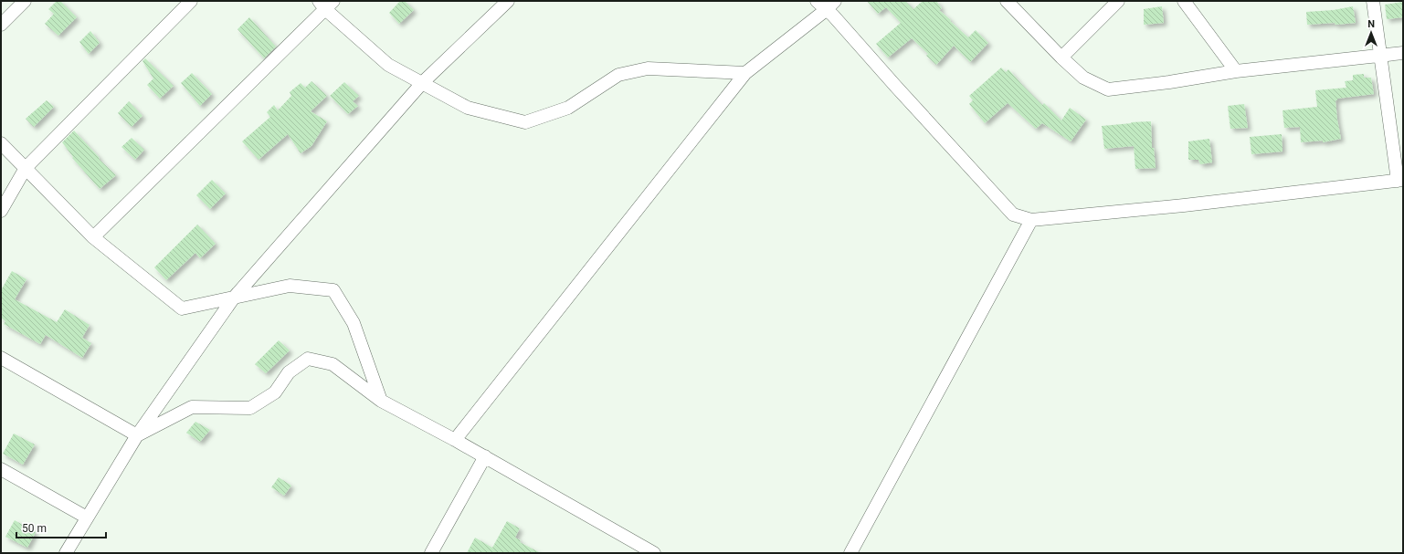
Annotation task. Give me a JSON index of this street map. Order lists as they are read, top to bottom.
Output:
{
  "scale_bar": "50 m",
  "north": "top"
}
